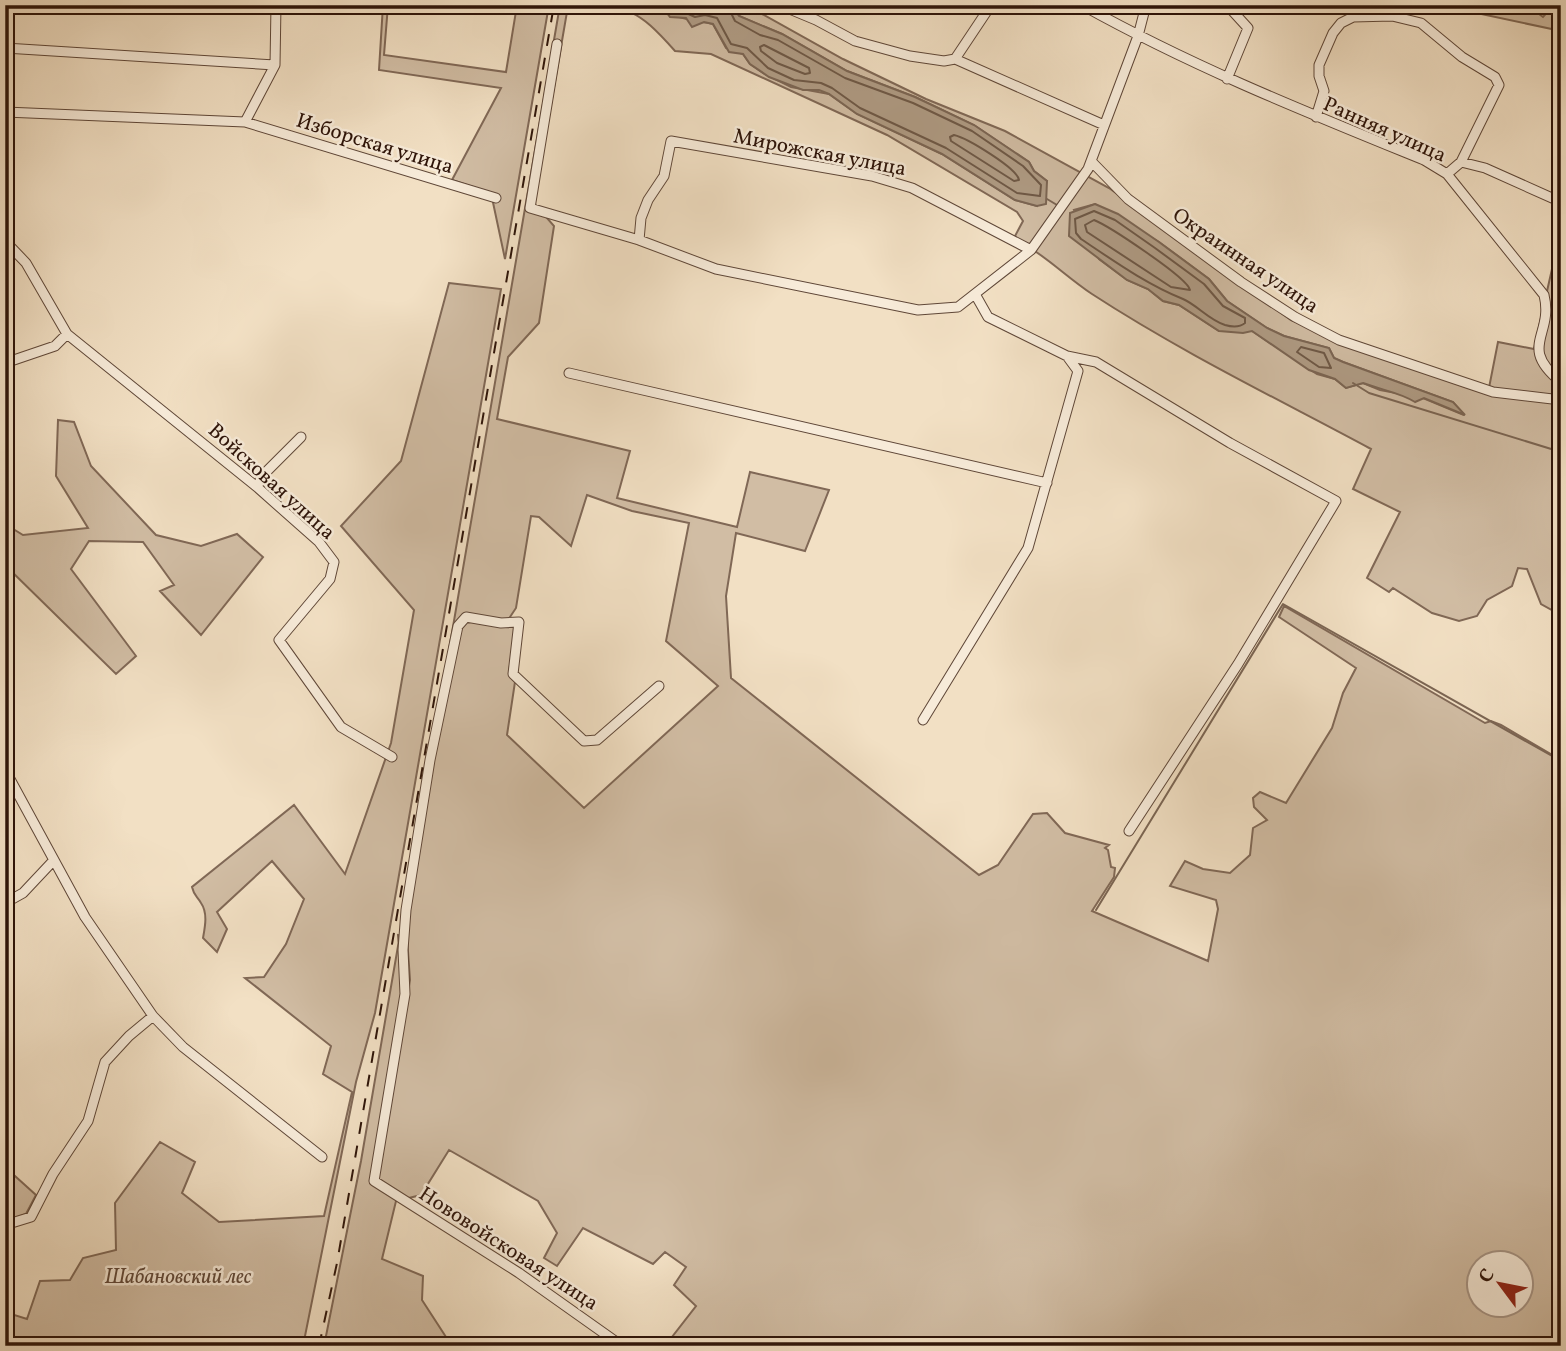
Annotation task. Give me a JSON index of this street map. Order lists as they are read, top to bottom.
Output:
{
  "streets": {
    "street": [
      "Ранняя улица",
      "Изборская улица",
      "Мирожская улица",
      "Окраинная улица",
      "Войсковая улица",
      "Нововойсковая улица"
    ]
  },
  "parks": ["Шабановский лес"],
  "north": "top left"
}
